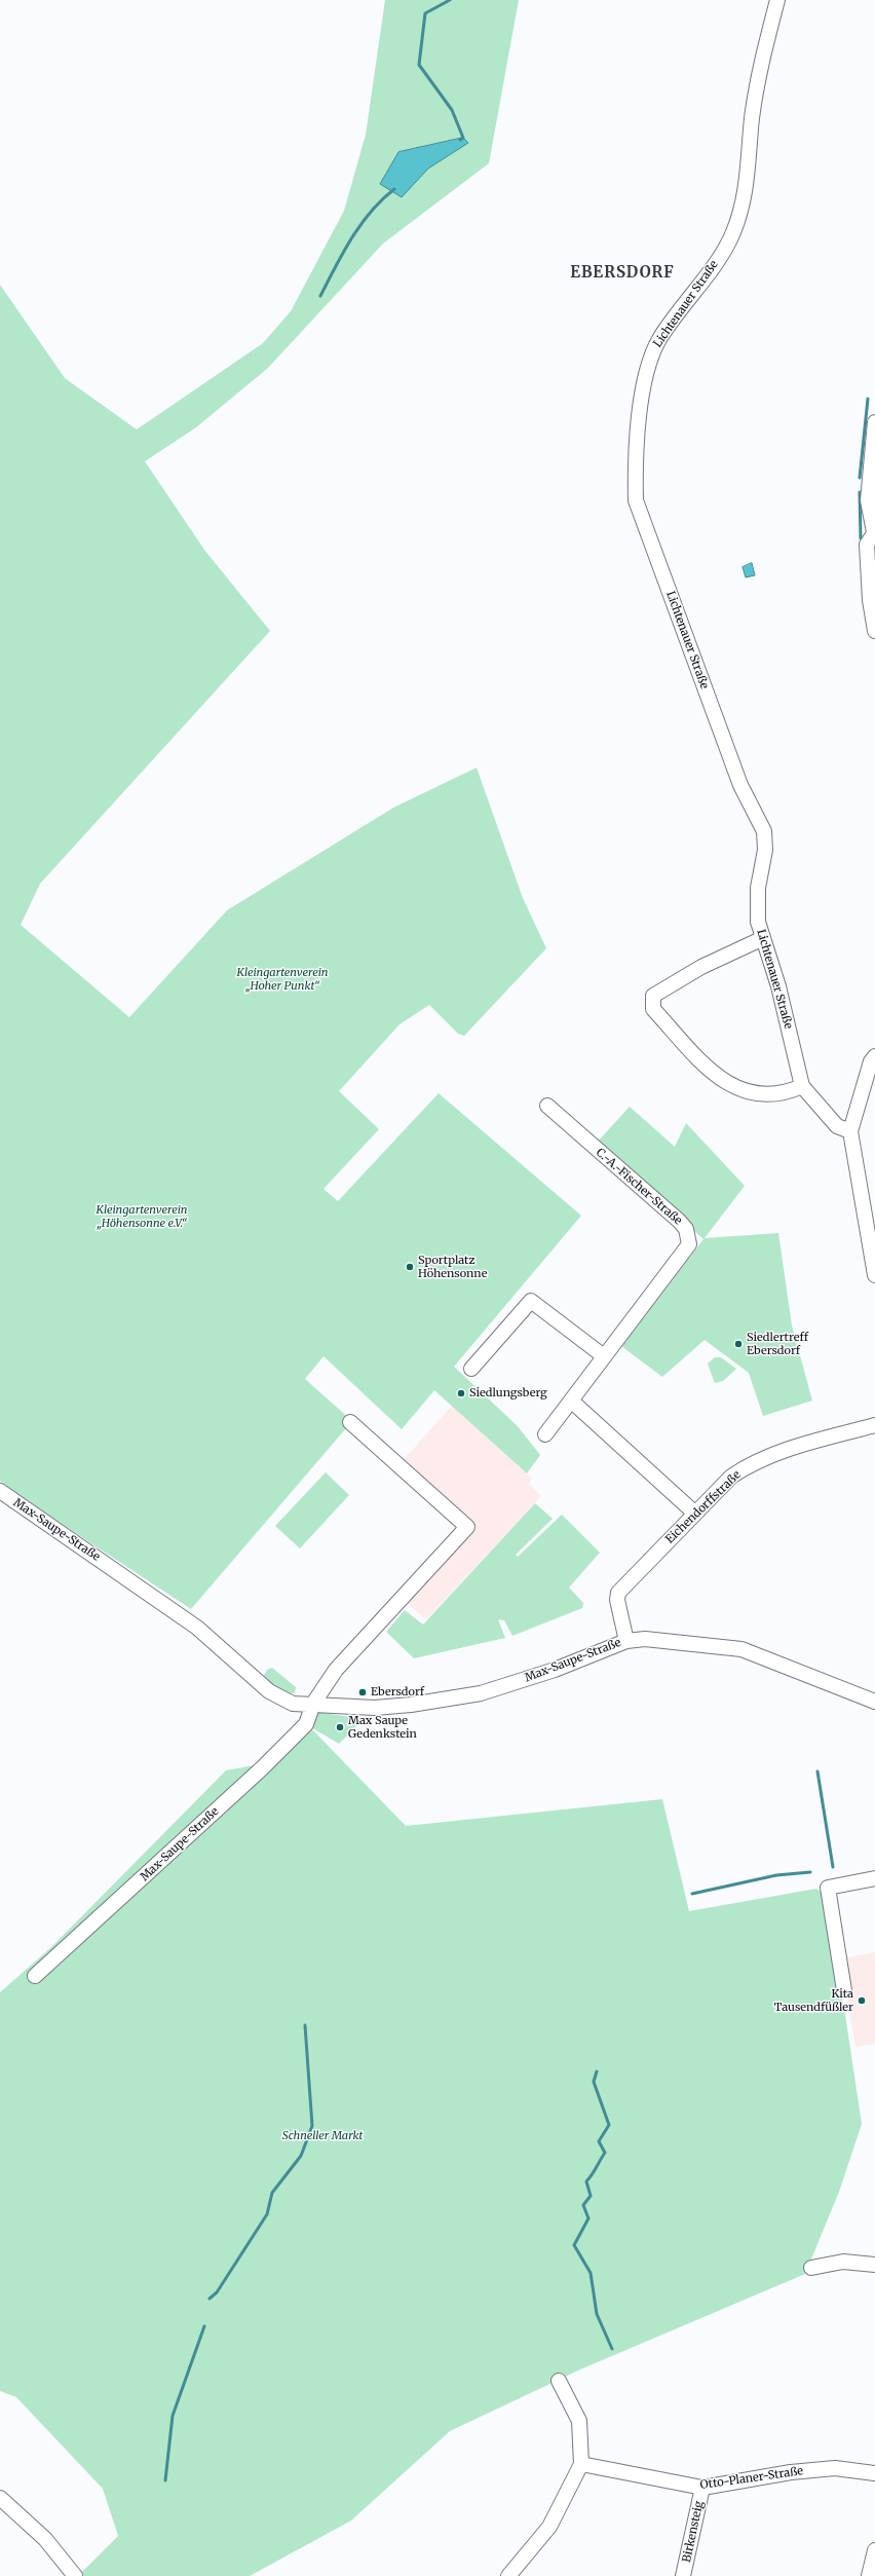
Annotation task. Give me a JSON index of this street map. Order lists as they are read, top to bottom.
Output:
{
  "streets": {
    "street": [
      "Lichtenauer Straße",
      "C.-A.-Fischer-Straße",
      "Eichendorffstraße",
      "Max-Saupe-Straße",
      "Otto-Planer-Straße",
      "Birkensteig"
    ]
  },
  "crossings": [
    ["Eichendorffstraße", "Max-Saupe-Straße"],
    ["Otto-Planer-Straße", "Birkensteig"]
  ],
  "districts": ["EBERSDORF"],
  "parks": ["Kleingartenverein „Hoher Punkt“", "Kleingartenverein „Höhensonne e.V.“", "Schneller Markt"],
  "places": [
    "Sportplatz Höhensonne",
    "Siedlertreff Ebersdorf",
    "Siedlungsberg",
    "Ebersdorf",
    "Max Saupe Gedenkstein",
    "Kita Tausendfüßler"
  ]
}
